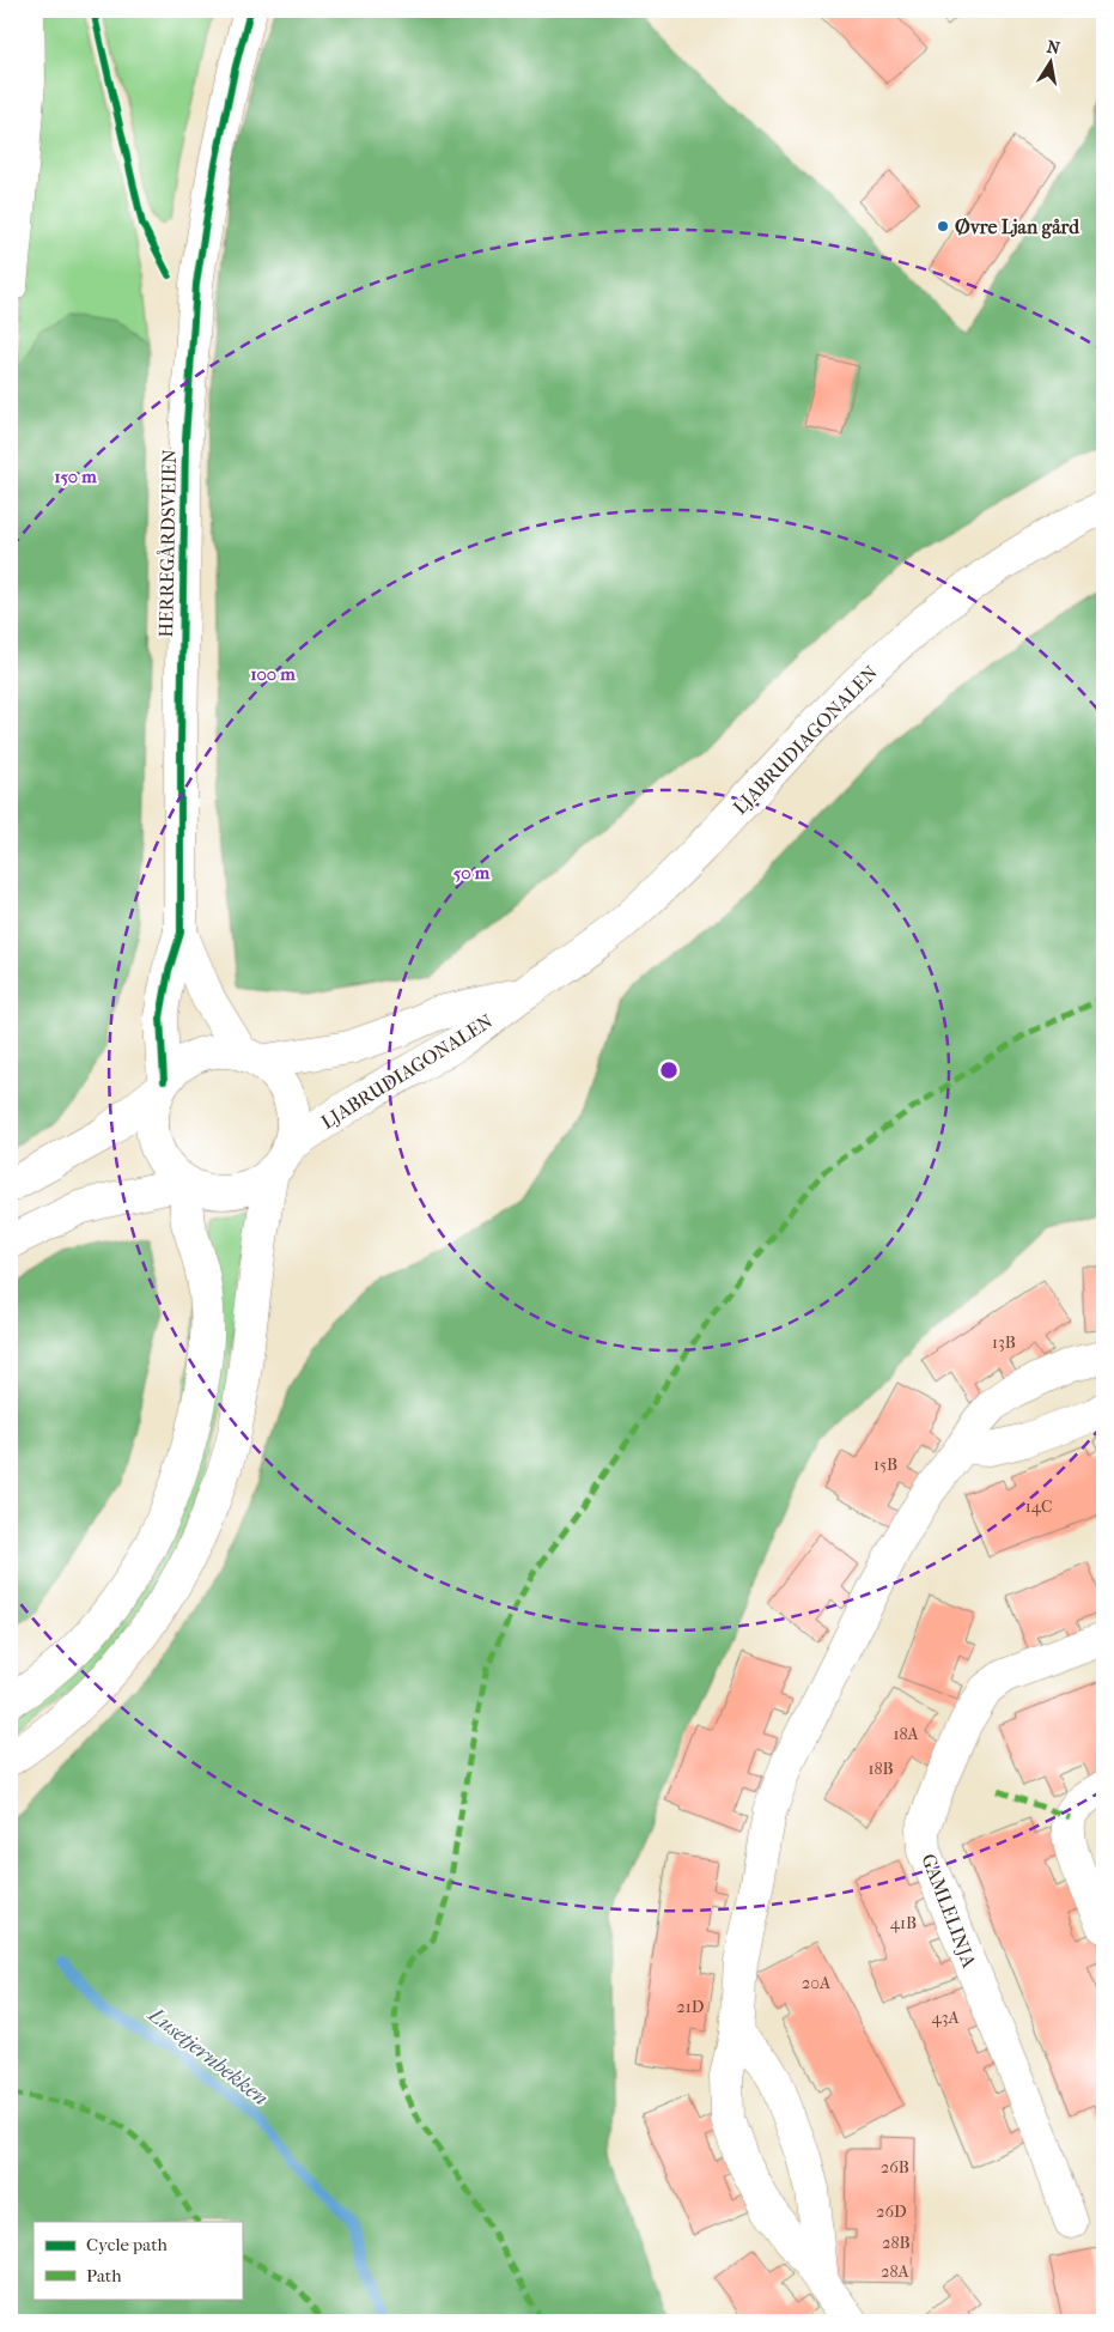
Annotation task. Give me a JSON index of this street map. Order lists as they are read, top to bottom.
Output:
{
  "streets": {
    "main road": ["HERREGÅRDSVEIEN", "LJABRUDIAGONALEN", "GAMLELINJA"]
  },
  "crossings": [
    ["HERREGÅRDSVEIEN", "LJABRUDIAGONALEN"]
  ],
  "water": ["Lusetjernbekken"],
  "places": ["Øvre Ljan gård"],
  "house_numbers": [
    "13B",
    "15B",
    "14C",
    "18A",
    "18B",
    "41B",
    "20A",
    "21D",
    "43A",
    "26B",
    "26D",
    "28B",
    "28A"
  ],
  "legend": ["Cycle path", "Path"],
  "north": "top",
  "rings": ["150 m", "100 m", "50 m"]
}
